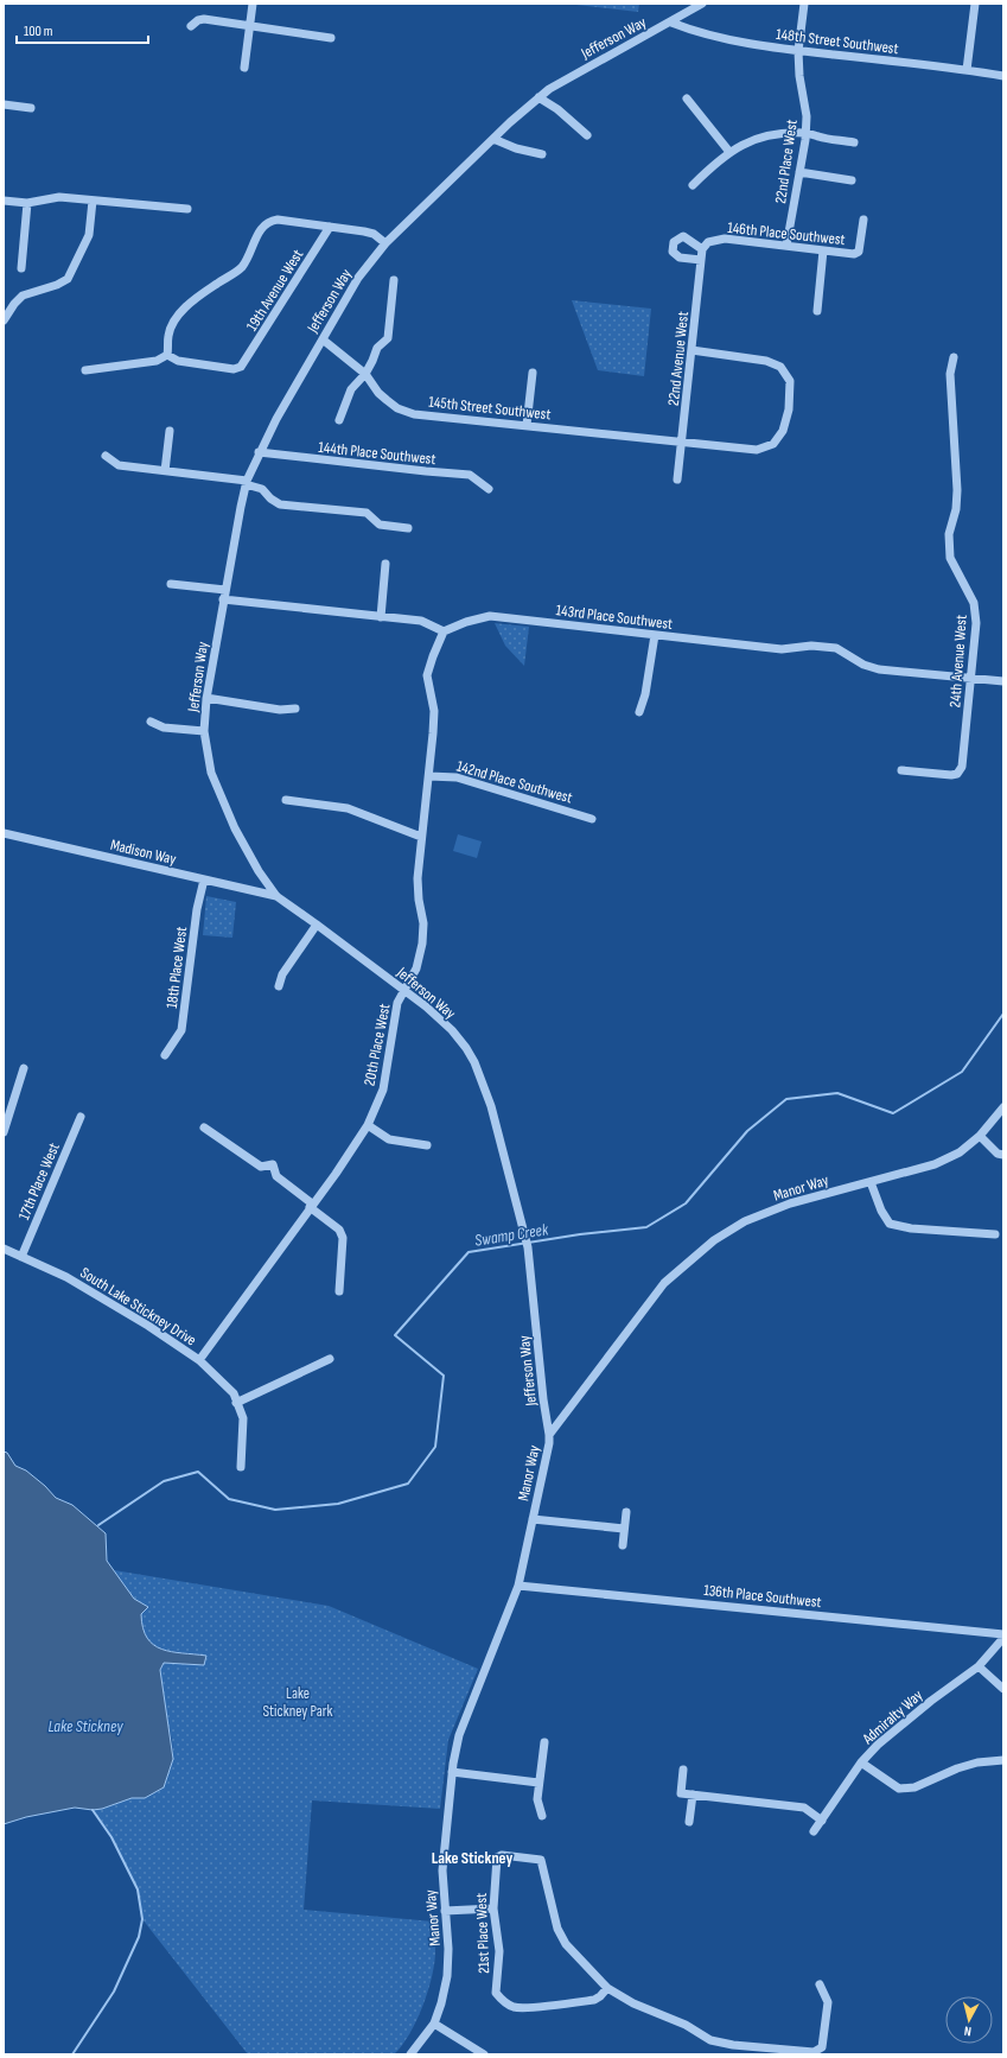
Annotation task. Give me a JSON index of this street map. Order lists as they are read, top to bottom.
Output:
{
  "streets": {
    "street": [
      "Jefferson Way",
      "148th Street Southwest",
      "22nd Place West",
      "146th Place Southwest",
      "19th Avenue West",
      "22nd Avenue West",
      "145th Street Southwest",
      "144th Place Southwest",
      "143rd Place Southwest",
      "24th Avenue West",
      "142nd Place Southwest",
      "Madison Way",
      "18th Place West",
      "20th Place West",
      "17th Place West",
      "Manor Way",
      "South Lake Stickney Drive",
      "136th Place Southwest",
      "Admiralty Way",
      "21st Place West"
    ]
  },
  "crossings": [
    ["Jefferson Way", "148th Street Southwest"],
    ["Jefferson Way", "145th Street Southwest"],
    ["Jefferson Way", "144th Place Southwest"],
    ["Jefferson Way", "Madison Way"],
    ["Jefferson Way", "20th Place West"],
    ["Jefferson Way", "Manor Way"],
    ["148th Street Southwest", "22nd Place West"],
    ["22nd Place West", "146th Place Southwest"],
    ["146th Place Southwest", "22nd Avenue West"],
    ["22nd Avenue West", "145th Street Southwest"],
    ["143rd Place Southwest", "24th Avenue West"],
    ["143rd Place Southwest", "20th Place West"],
    ["142nd Place Southwest", "20th Place West"],
    ["Madison Way", "18th Place West"],
    ["20th Place West", "South Lake Stickney Drive"],
    ["17th Place West", "South Lake Stickney Drive"],
    ["Manor Way", "136th Place Southwest"],
    ["136th Place Southwest", "Admiralty Way"]
  ],
  "districts": ["Lake Stickney"],
  "water": ["Swamp Creek", "Lake Stickney"],
  "parks": ["Lake Stickney Park"],
  "scale_bar": "100 m",
  "north": "bottom"
}
